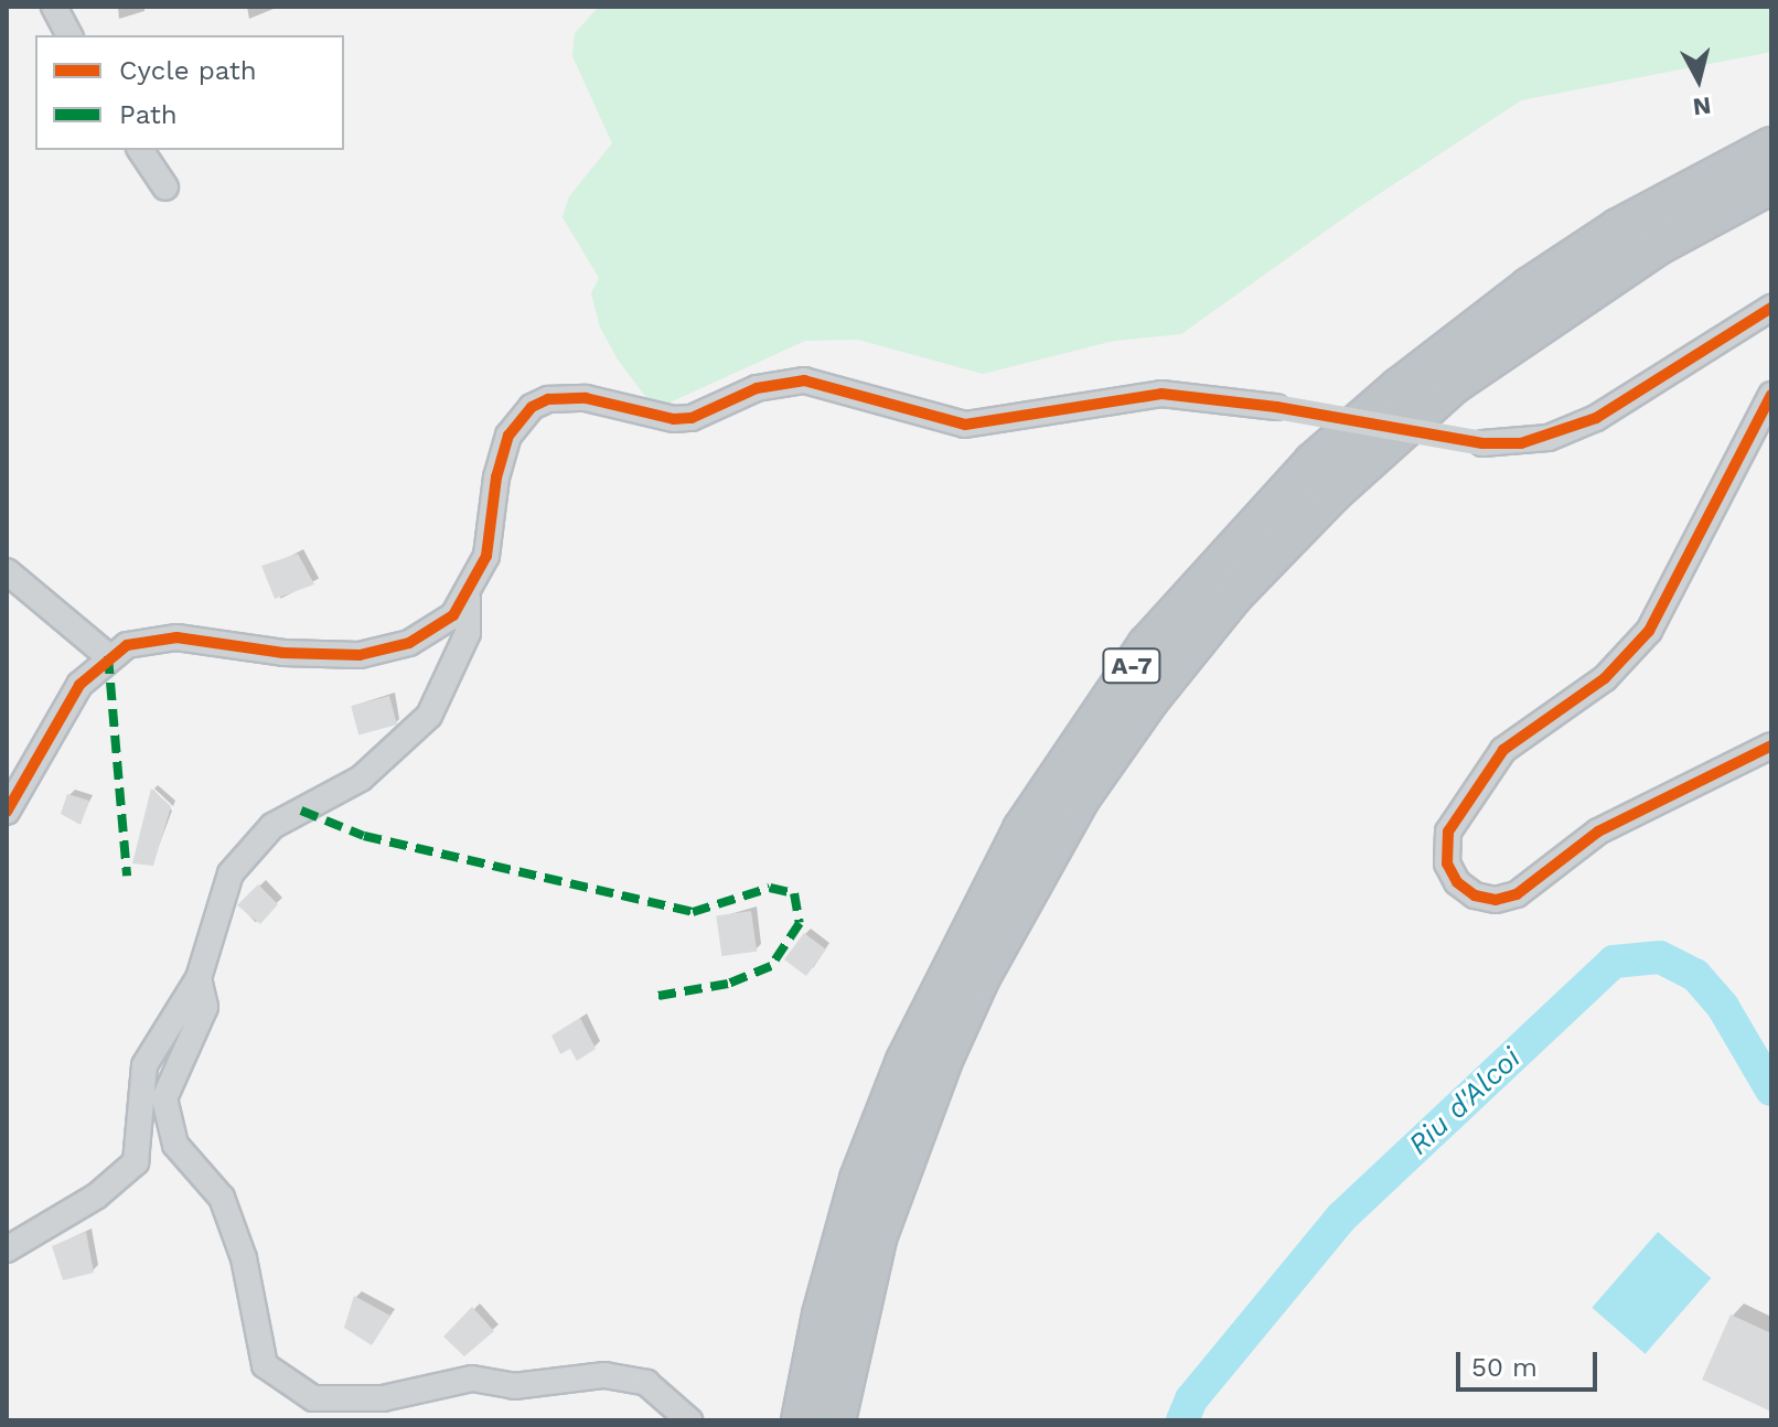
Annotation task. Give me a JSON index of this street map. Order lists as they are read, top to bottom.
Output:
{
  "streets": {
    "highway": ["A-7"]
  },
  "water": ["Riu d'Alcoi"],
  "legend": ["Cycle path", "Path"],
  "scale_bar": "50 m",
  "north": "bottom"
}
